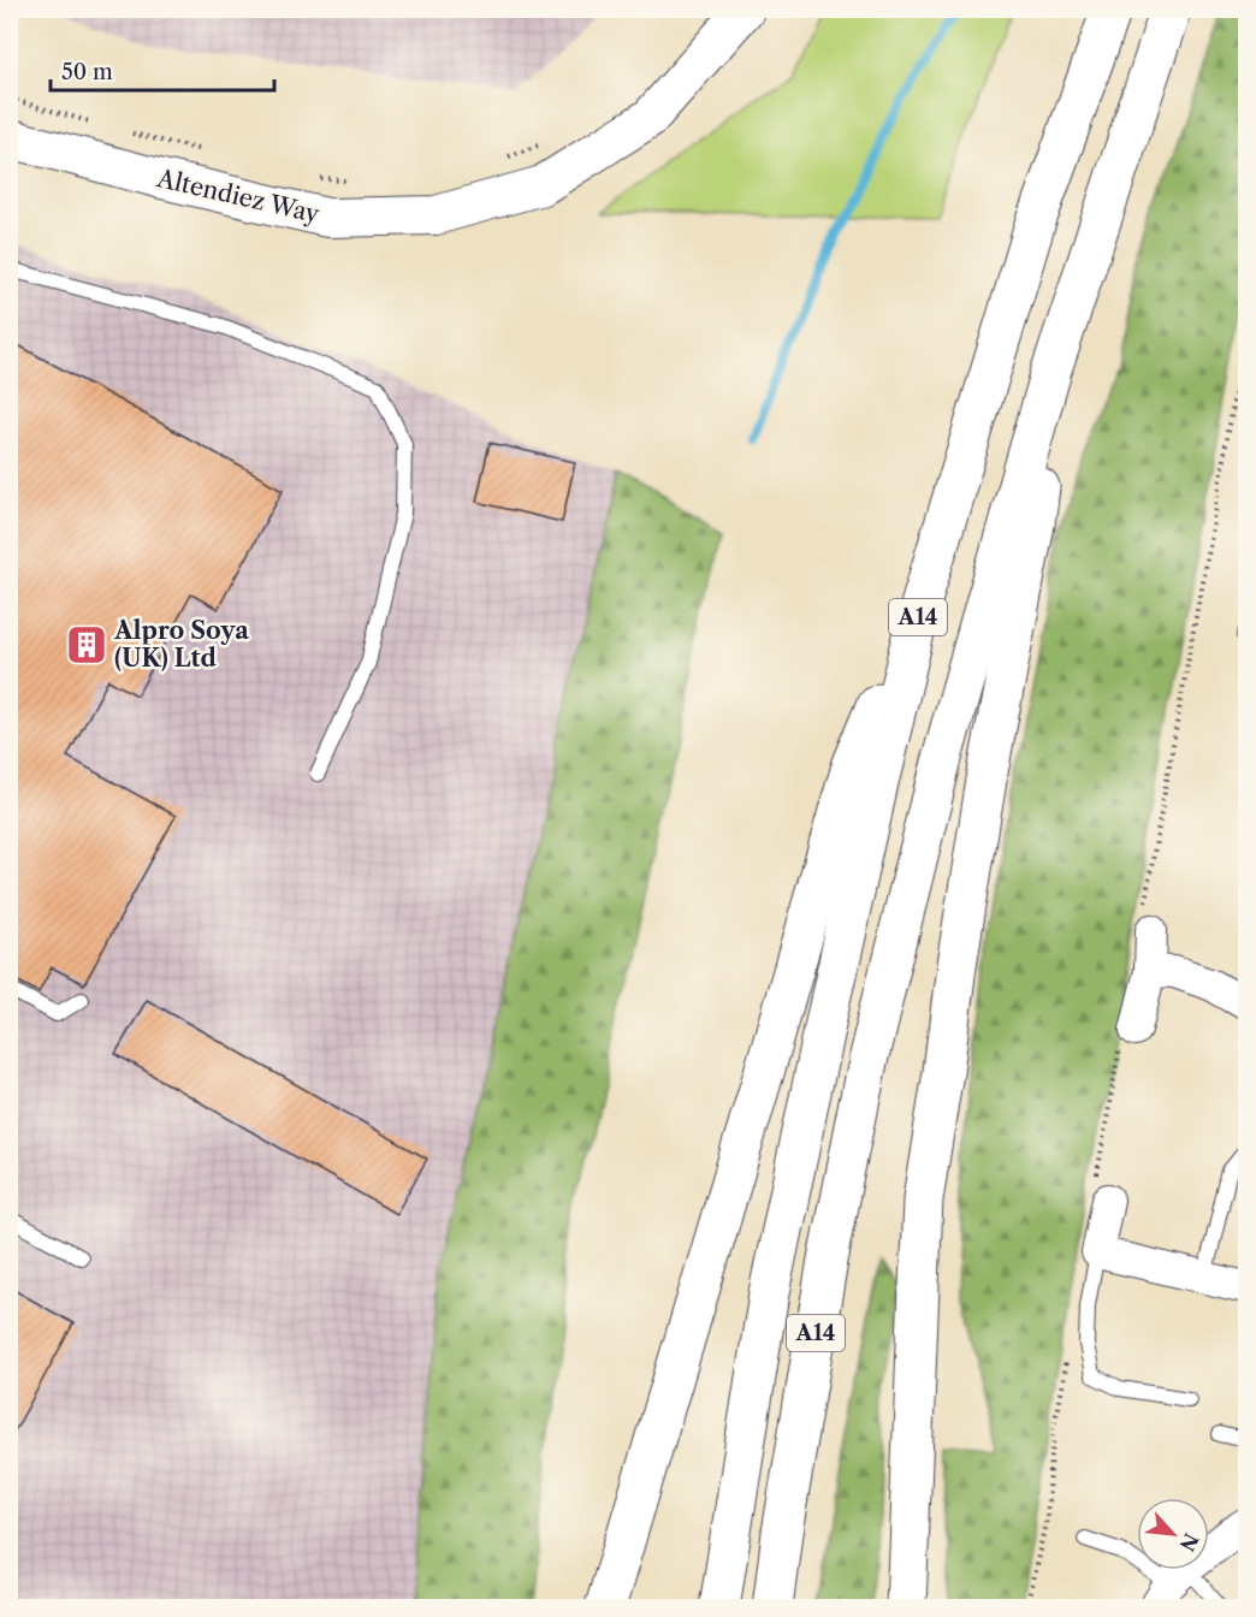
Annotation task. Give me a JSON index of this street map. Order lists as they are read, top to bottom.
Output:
{
  "streets": {
    "highway": ["A14"],
    "street": ["Altendiez Way"]
  },
  "places": {
    "building": ["Alpro Soya (UK) Ltd"]
  },
  "scale_bar": "50 m",
  "north": "bottom right"
}
